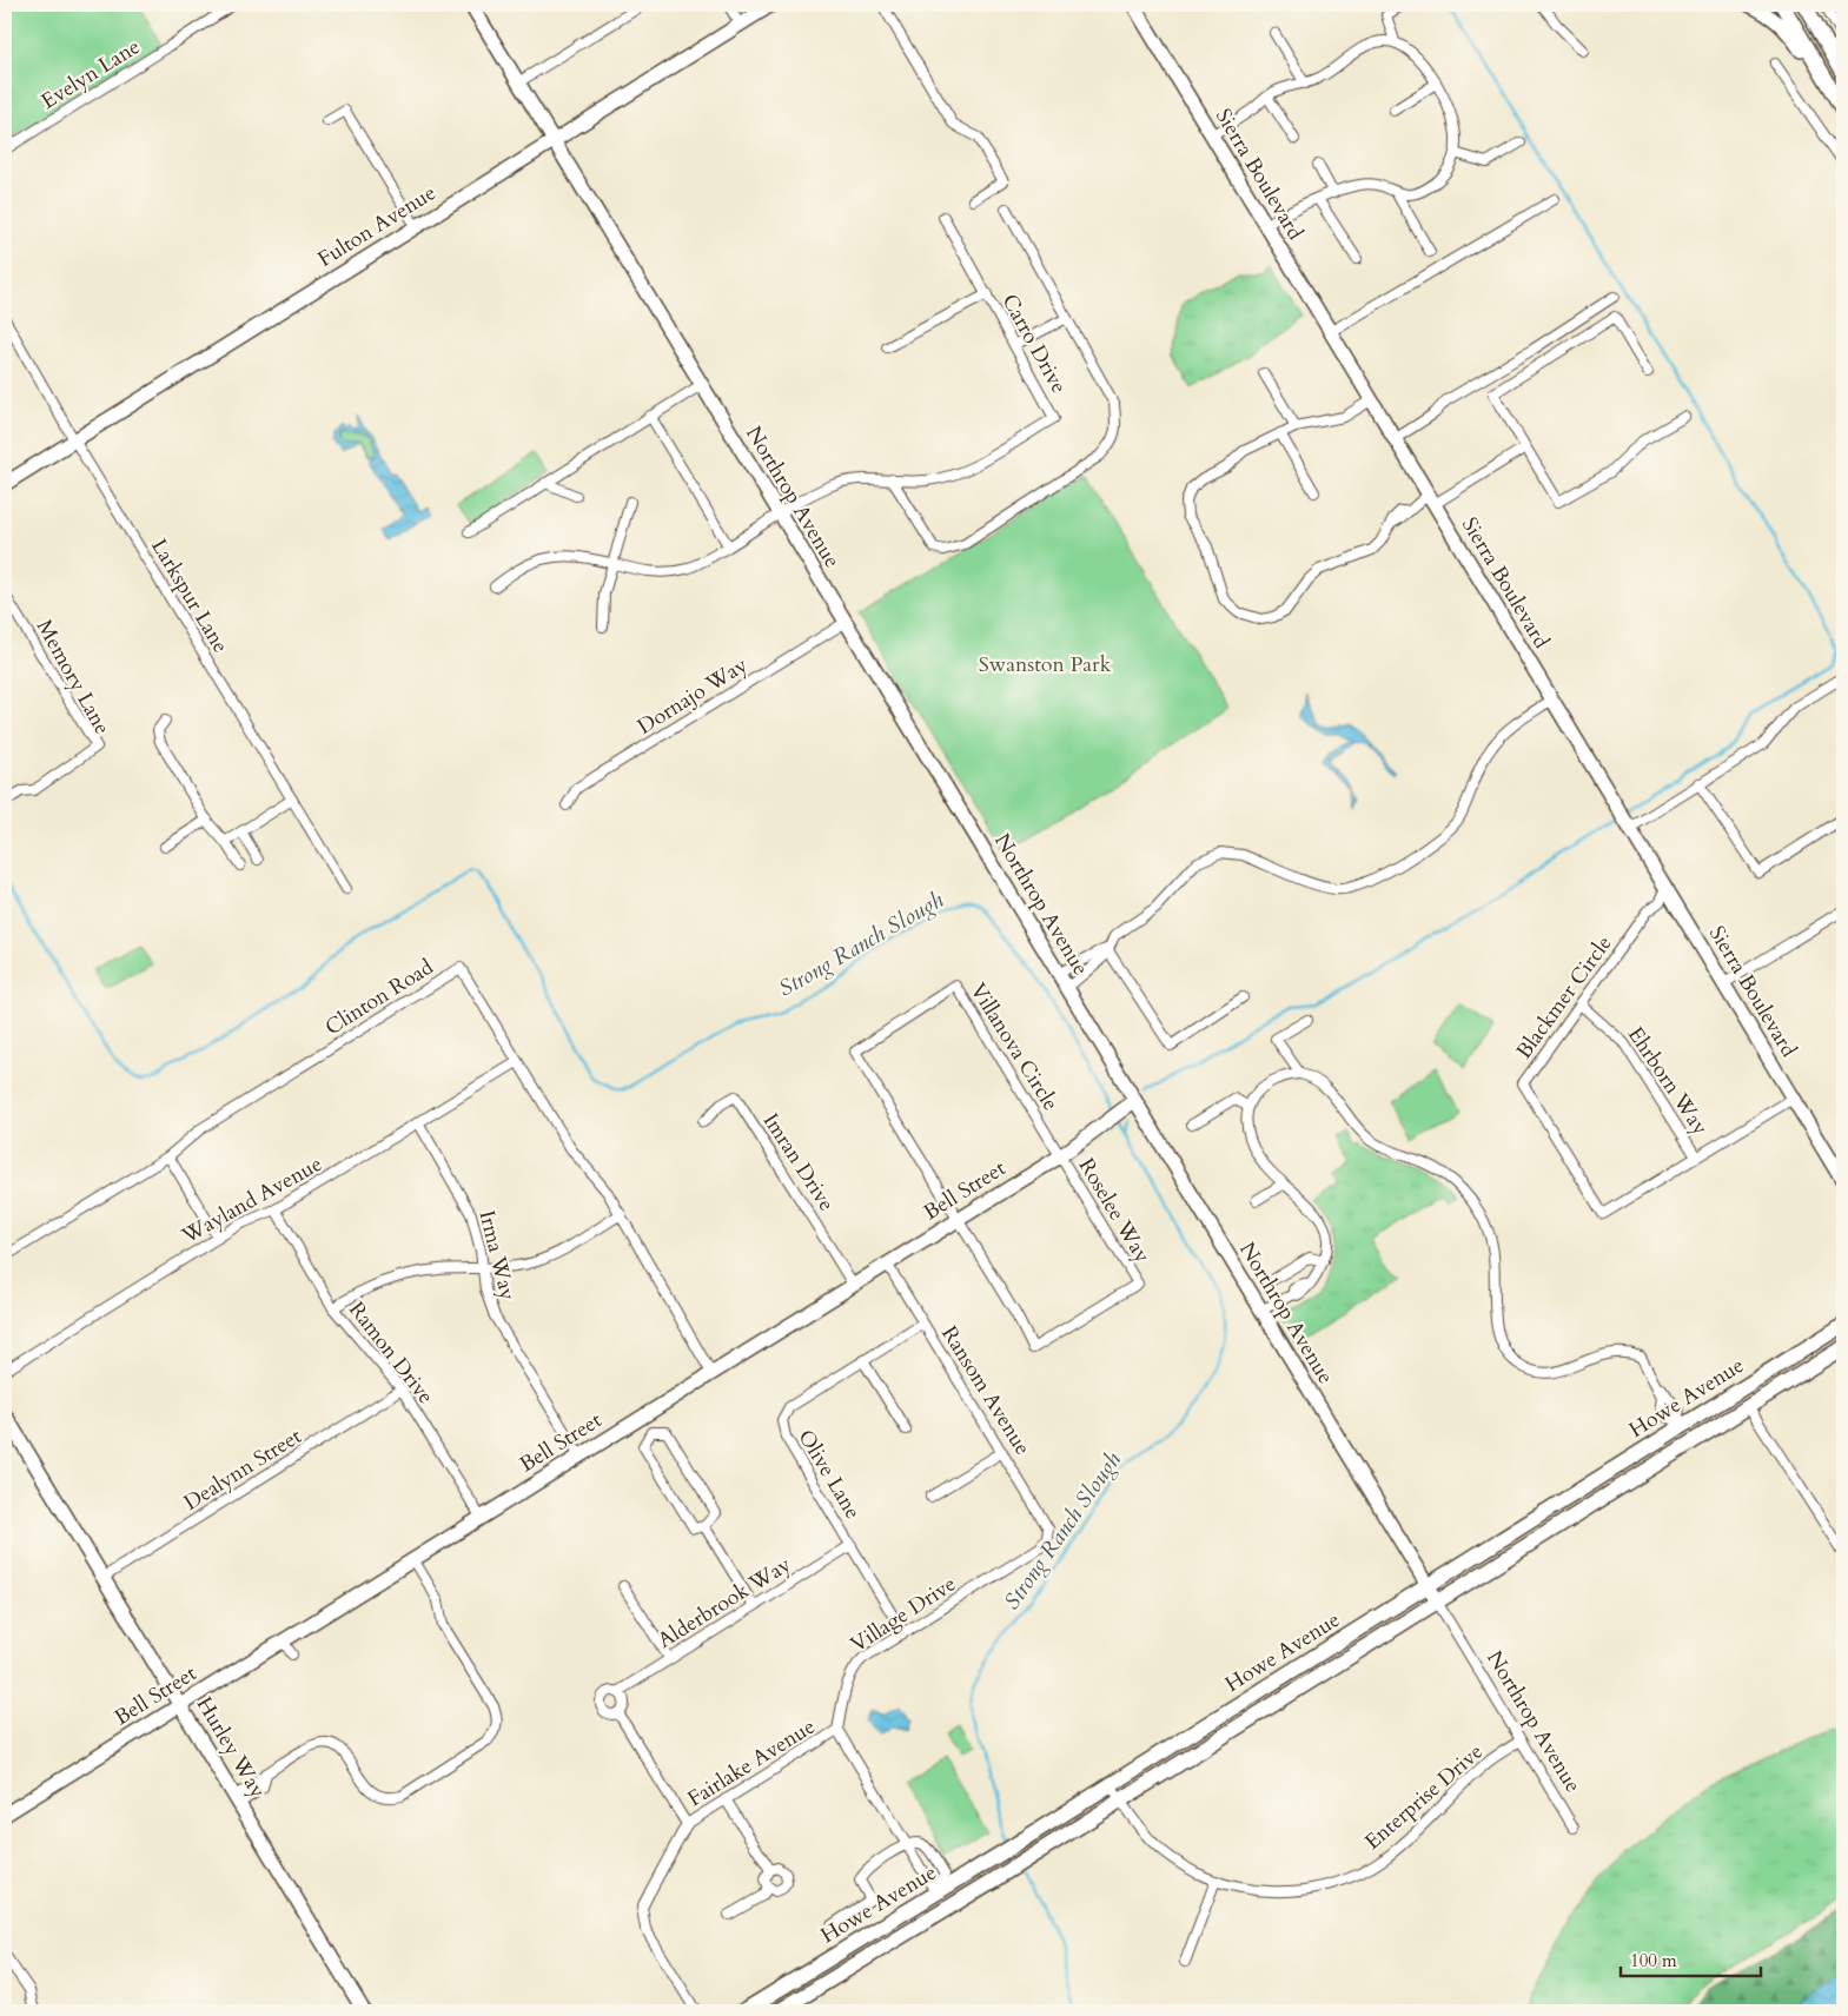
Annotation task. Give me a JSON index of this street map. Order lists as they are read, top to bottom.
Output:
{
  "streets": {
    "main road": ["Howe Avenue"],
    "street": [
      "Evelyn Lane",
      "Sierra Boulevard",
      "Fulton Avenue",
      "Carro Drive",
      "Northrop Avenue",
      "Larkspur Lane",
      "Memory Lane",
      "Dornajo Way",
      "Clinton Road",
      "Blackmer Circle",
      "Villanova Circle",
      "Ehrborn Way",
      "Imran Drive",
      "Bell Street",
      "Wayland Avenue",
      "Roselee Way",
      "Irma Way",
      "Ramon Drive",
      "Ransom Avenue",
      "Dealynn Street",
      "Olive Lane",
      "Alderbrook Way",
      "Village Drive",
      "Hurley Way",
      "Fairlake Avenue",
      "Enterprise Drive"
    ]
  },
  "crossings": [
    ["Sierra Boulevard", "Blackmer Circle"],
    ["Fulton Avenue", "Northrop Avenue"],
    ["Fulton Avenue", "Larkspur Lane"],
    ["Carro Drive", "Northrop Avenue"],
    ["Northrop Avenue", "Dornajo Way"],
    ["Northrop Avenue", "Bell Street"],
    ["Northrop Avenue", "Howe Avenue"],
    ["Northrop Avenue", "Enterprise Drive"],
    ["Clinton Road", "Bell Street"],
    ["Clinton Road", "Wayland Avenue"],
    ["Blackmer Circle", "Ehrborn Way"],
    ["Villanova Circle", "Bell Street"],
    ["Villanova Circle", "Roselee Way"],
    ["Imran Drive", "Bell Street"],
    ["Bell Street", "Roselee Way"],
    ["Bell Street", "Irma Way"],
    ["Bell Street", "Ramon Drive"],
    ["Bell Street", "Ransom Avenue"],
    ["Bell Street", "Hurley Way"],
    ["Wayland Avenue", "Irma Way"],
    ["Wayland Avenue", "Ramon Drive"],
    ["Ramon Drive", "Dealynn Street"],
    ["Ransom Avenue", "Olive Lane"],
    ["Ransom Avenue", "Village Drive"],
    ["Howe Avenue", "Enterprise Drive"],
    ["Dealynn Street", "Hurley Way"],
    ["Olive Lane", "Alderbrook Way"],
    ["Olive Lane", "Village Drive"],
    ["Alderbrook Way", "Fairlake Avenue"],
    ["Village Drive", "Fairlake Avenue"]
  ],
  "water": ["Strong Ranch Slough"],
  "parks": ["Swanston Park"],
  "scale_bar": "100 m"
}
